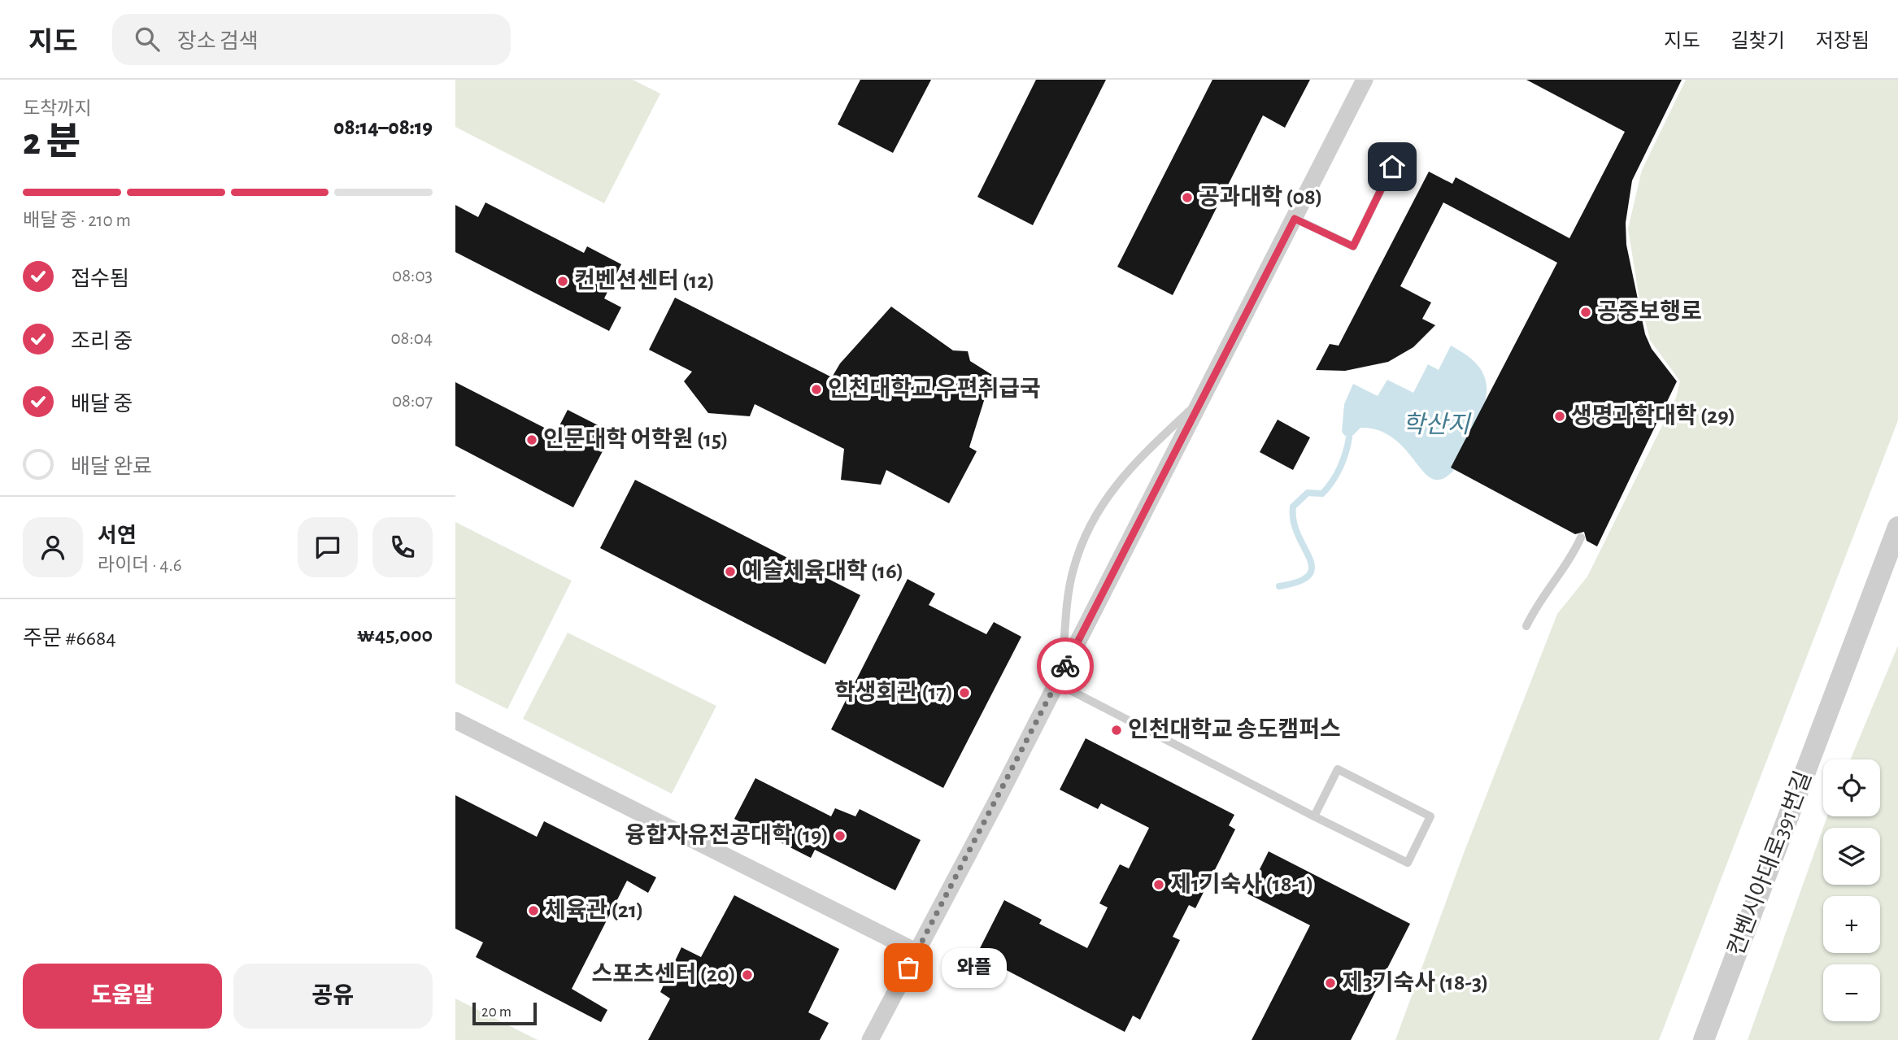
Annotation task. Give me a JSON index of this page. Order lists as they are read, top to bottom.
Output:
{
  "streets": {
    "street": ["컨벤시아대로391번길"]
  },
  "water": ["학산지"],
  "places": [
    "공과대학 (08)",
    "컨벤션센터 (12)",
    "공중보행로",
    "인천대학교 우편취급국",
    "생명과학대학 (29)",
    "인문대학 어학원 (15)",
    "예술체육대학 (16)",
    "학생회관 (17)",
    "인천대학교 송도캠퍼스",
    "융합자유전공대학 (19)",
    "제1기숙사 (18-1)",
    "체육관 (21)",
    "와플",
    "스포츠센터 (20)",
    "제3기숙사 (18-3)"
  ],
  "scale_bar": "20 m",
  "page": {
    "header": "지도",
    "search": "장소 검색",
    "nav": ["지도", "길찾기", "저장됨"],
    "heading": ["2 분", "도착까지", "08:14–08:19"],
    "panel": [
      "서연",
      "라이더 · 4.6",
      "주문 #6684",
      "₩45,000"
    ],
    "bar": "배달 중 · 210 m",
    "list": [
      ["접수됨", "08:03"],
      ["조리 중", "08:04"],
      ["배달 중", "08:07"],
      "배달 완료"
    ],
    "map_buttons": ["+", "−"],
    "bubble": "와플",
    "buttons": ["도움말", "공유"],
    "scale": "20 m"
  }
}
